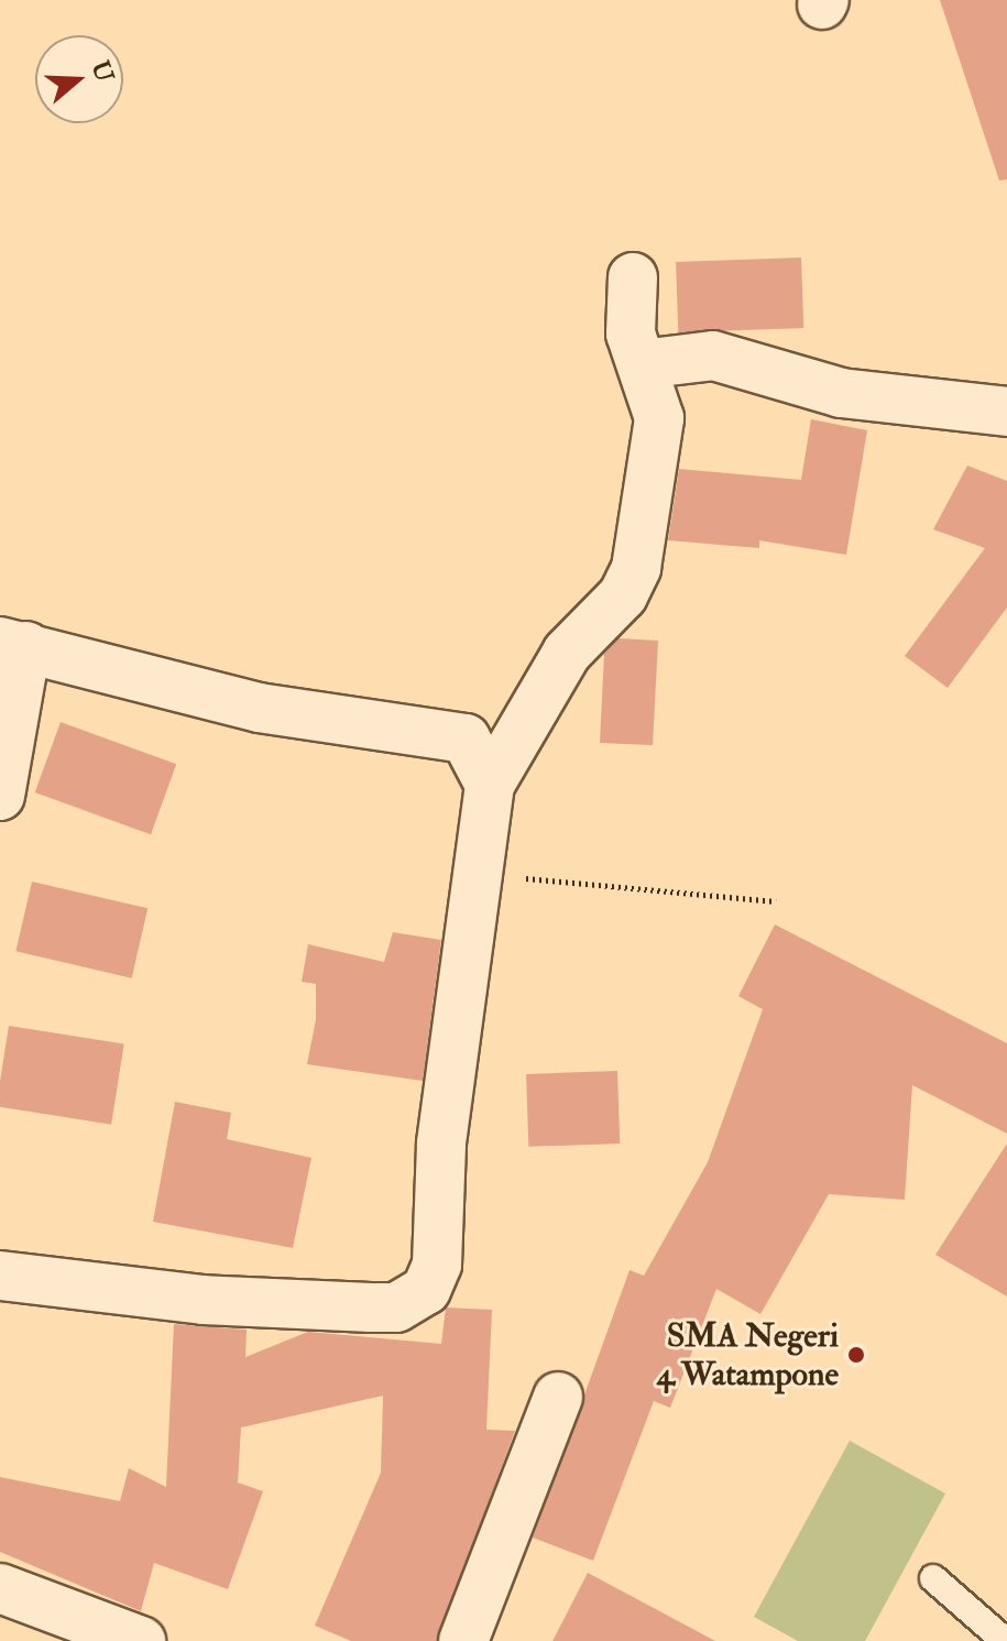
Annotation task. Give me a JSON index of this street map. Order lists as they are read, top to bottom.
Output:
{
  "places": ["SMA Negeri 4 Watampone"],
  "north": "right"
}
